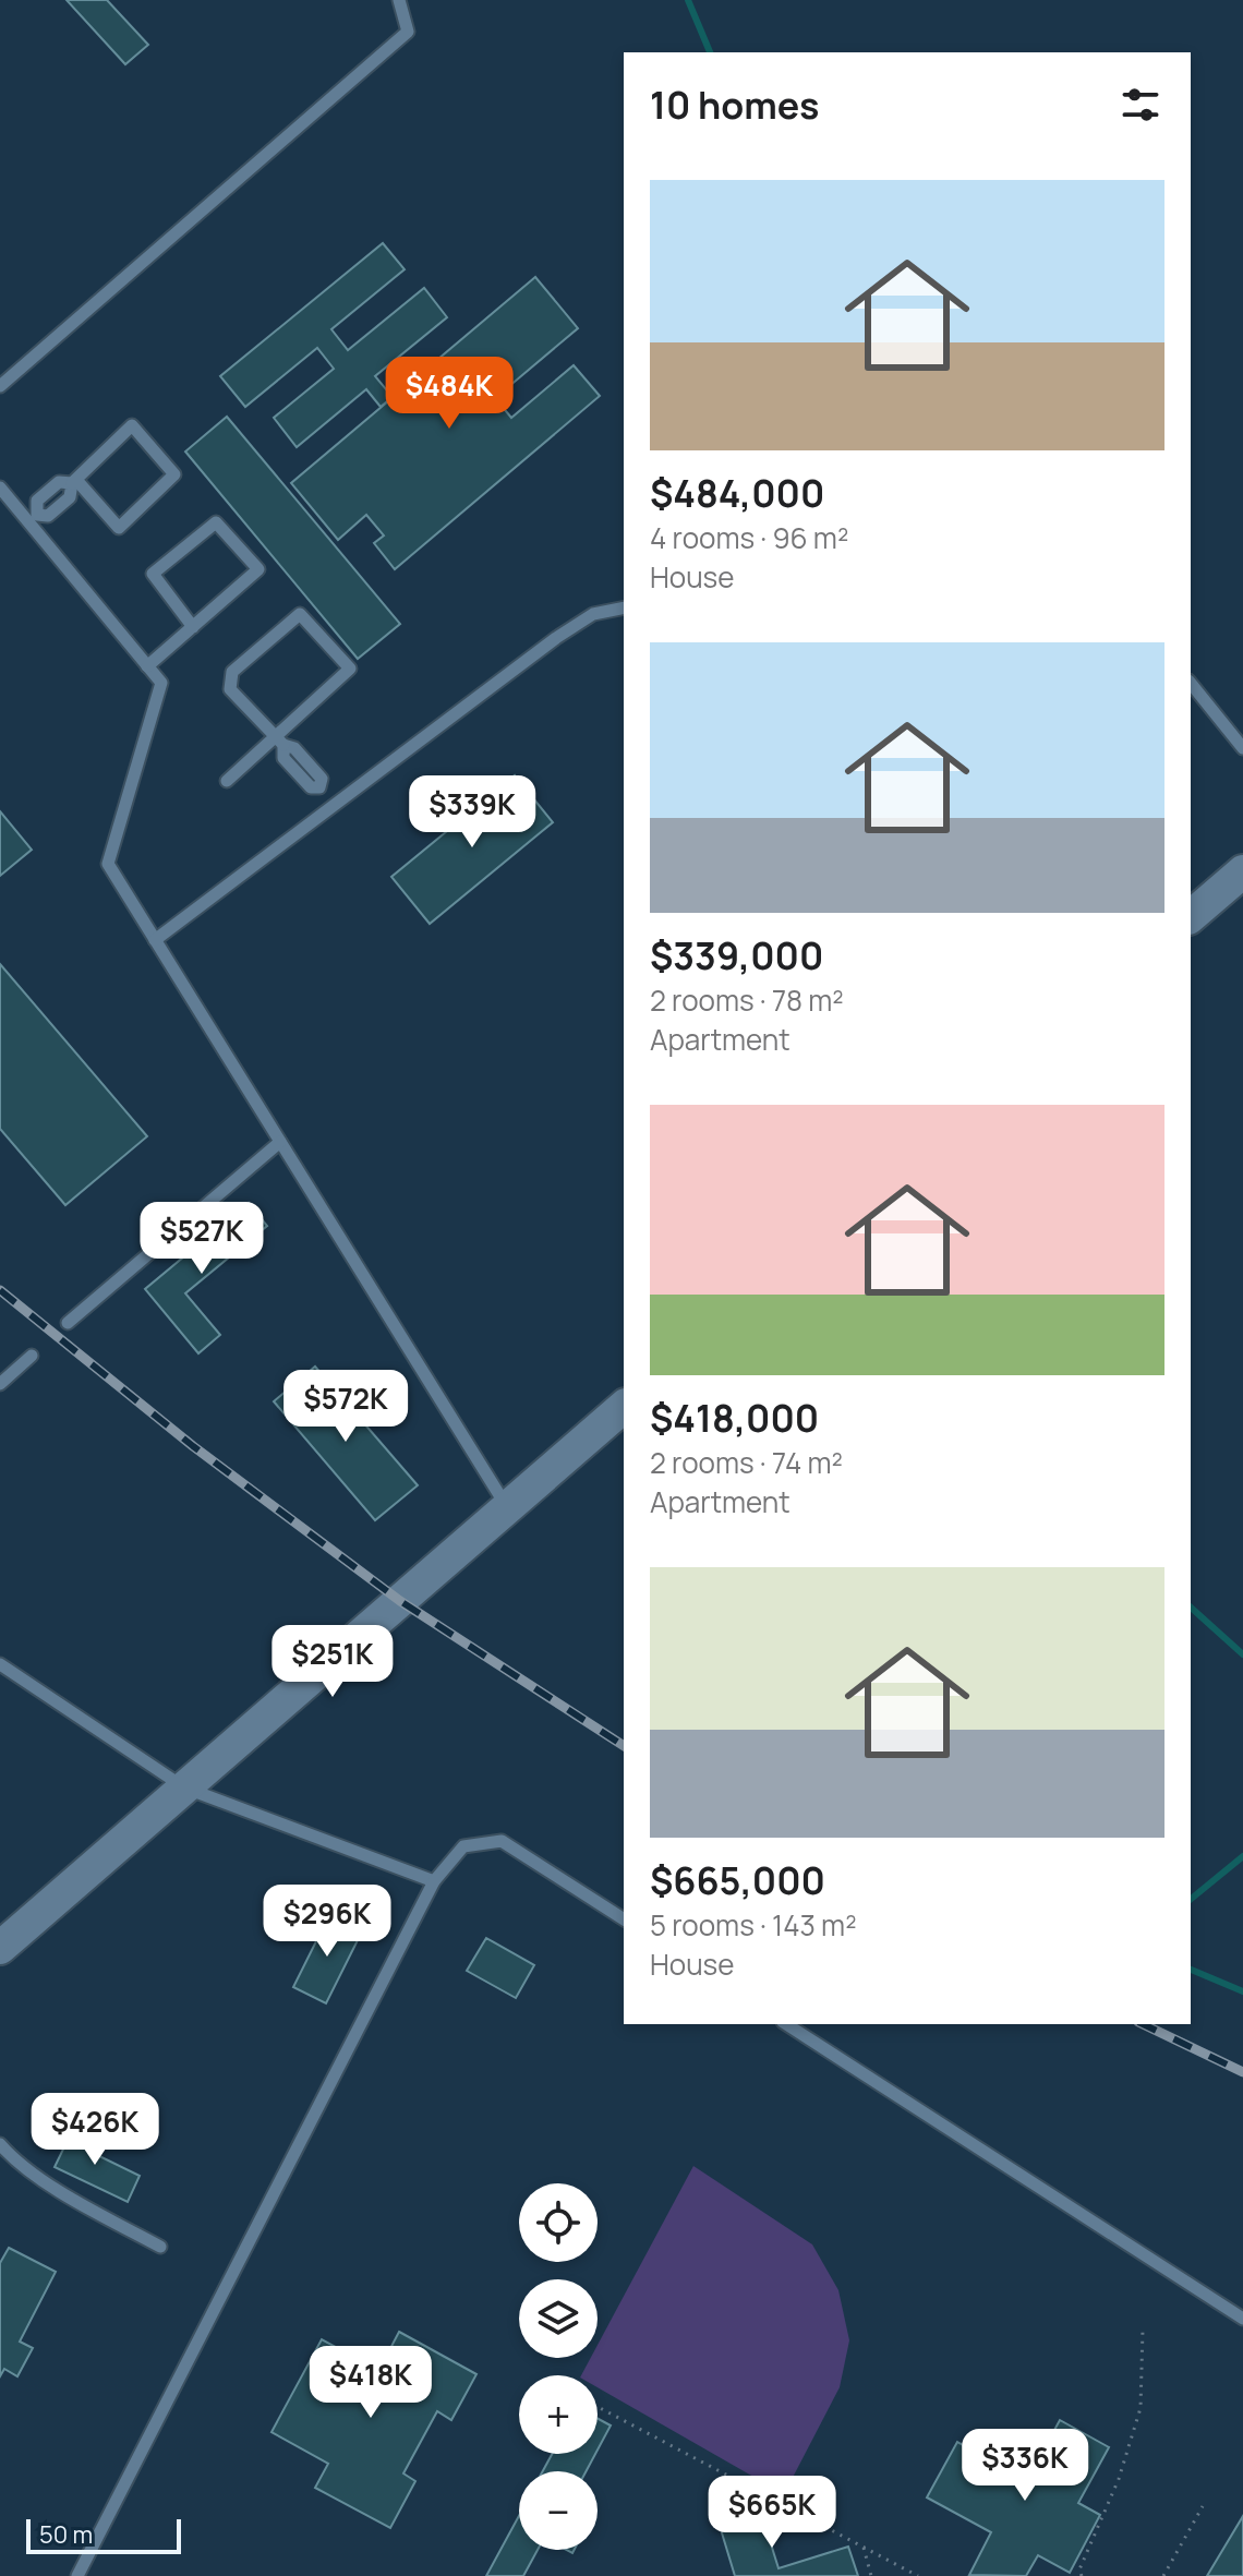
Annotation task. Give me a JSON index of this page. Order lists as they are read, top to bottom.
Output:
{
  "scale_bar": "50 m",
  "page": {
    "heading": "10 homes",
    "list": [
      {
        "name": "$484,000",
        "note": "4 rooms · 96 m² · House"
      },
      {
        "name": "$339,000",
        "note": "2 rooms · 78 m² · Apartment"
      },
      {
        "name": "$418,000",
        "note": "2 rooms · 74 m² · Apartment"
      },
      {
        "name": "$665,000",
        "note": "5 rooms · 143 m² · House"
      }
    ],
    "price": [
      "$484K",
      "$339K",
      "$527K",
      "$572K",
      "$251K",
      "$296K",
      "$426K",
      "$418K",
      "$336K",
      "$665K"
    ],
    "map_buttons": ["+", "−"],
    "scale": "50 m"
  }
}
